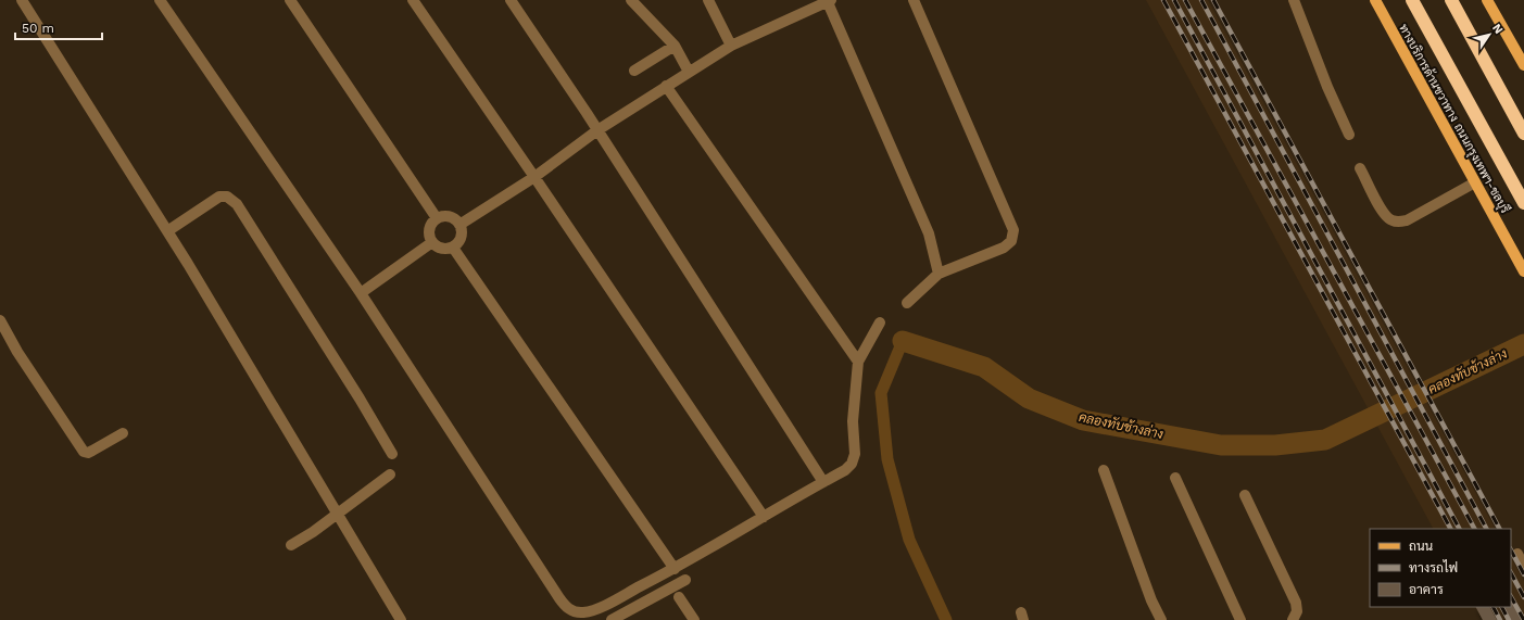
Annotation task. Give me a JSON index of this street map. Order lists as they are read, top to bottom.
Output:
{
  "streets": {
    "main road": ["ทางบริการด้านขวาทาง ถนนกรุงเทพฯ-ชลบุรี"]
  },
  "water": ["คลองทับช้างล่าง"],
  "legend": ["ถนน", "ทางรถไฟ", "อาคาร"],
  "scale_bar": "50 m",
  "north": "top right"
}
